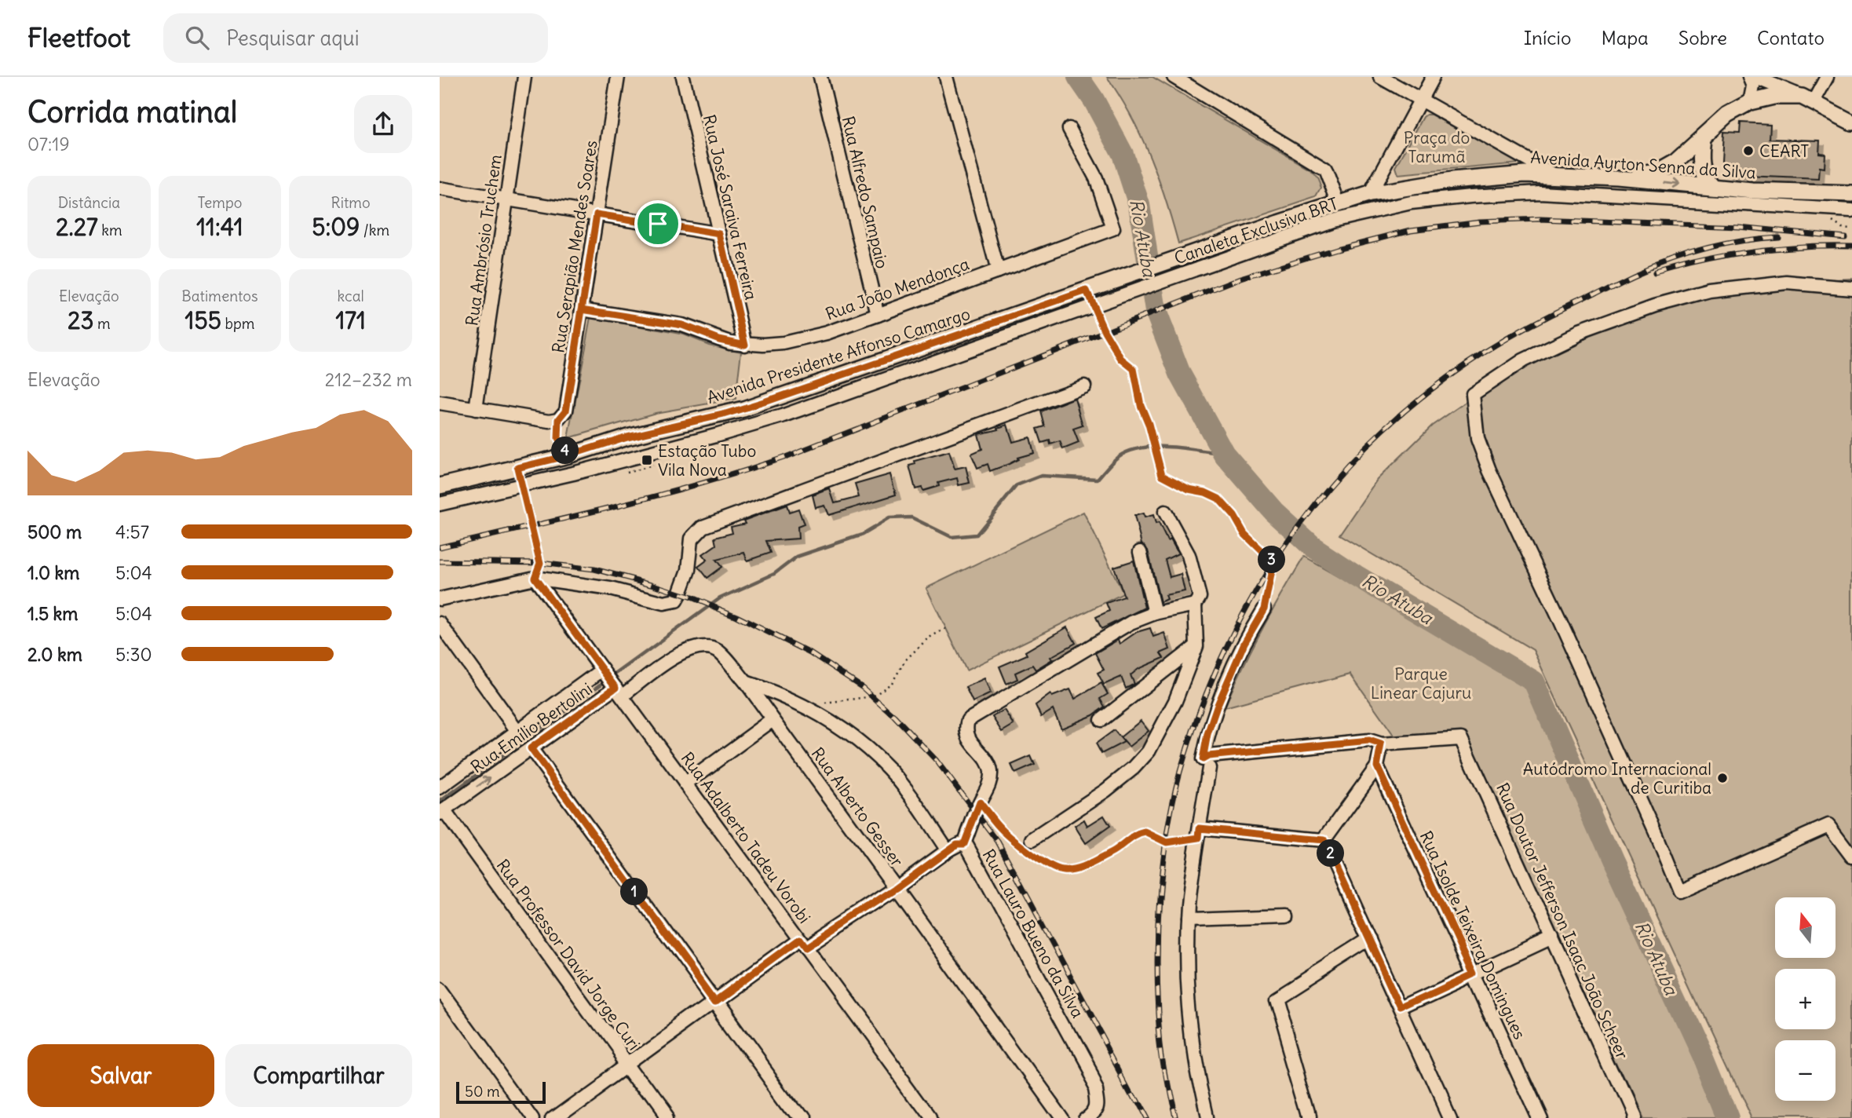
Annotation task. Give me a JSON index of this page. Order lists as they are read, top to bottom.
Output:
{
  "streets": {
    "main road": ["Avenida Ayrton Senna da Silva", "Avenida Presidente Affonso Camargo"],
    "street": [
      "Rua Alfredo Sampaio",
      "Rua José Saraiva Ferreira",
      "Canaleta Exclusiva BRT",
      "Rua Ambrósio Truchem",
      "Rua Serapião Mendes Soares",
      "Rua João Mendonça",
      "Rua Emílio Bertolini",
      "Rua Alberto Gesser",
      "Rua Adalberto Tadeu Vorobi",
      "Rua Doutor Jefferson Isaac João Scheer",
      "Rua Lauro Bueno da Silva",
      "Rua Isolde Teixeira Domingues",
      "Rua Professor David Jorge Curi"
    ]
  },
  "crossings": [
    ["Avenida Ayrton Senna da Silva", "Canaleta Exclusiva BRT"],
    ["Avenida Ayrton Senna da Silva", "Avenida Presidente Affonso Camargo"],
    ["Rua Alfredo Sampaio", "Rua João Mendonça"],
    ["Rua José Saraiva Ferreira", "Rua João Mendonça"],
    ["Canaleta Exclusiva BRT", "Avenida Presidente Affonso Camargo"],
    ["Rua Serapião Mendes Soares", "Rua João Mendonça"],
    ["Rua Emílio Bertolini", "Rua Alberto Gesser"],
    ["Rua Emílio Bertolini", "Rua Adalberto Tadeu Vorobi"],
    ["Rua Emílio Bertolini", "Rua Professor David Jorge Curi"],
    ["Rua Alberto Gesser", "Rua Lauro Bueno da Silva"],
    ["Rua Adalberto Tadeu Vorobi", "Rua Lauro Bueno da Silva"],
    ["Rua Lauro Bueno da Silva", "Rua Professor David Jorge Curi"]
  ],
  "water": ["Rio Atuba"],
  "parks": ["Praça do Tarumã", "Parque Linear Cajuru"],
  "places": {
    "other": ["CEART", "Autódromo Internacional de Curitiba"],
    "transit": ["Estação Tubo Vila Nova"]
  },
  "scale_bar": "50 m",
  "north": "top",
  "page": {
    "header": "Fleetfoot",
    "search": "Pesquisar aqui",
    "nav": [
      "Início",
      "Mapa",
      "Sobre",
      "Contato"
    ],
    "heading": ["Corrida matinal", "07:19"],
    "stats": [
      ["Distância", "2.27 km"],
      ["Tempo", "11:41"],
      ["Ritmo", "5:09 /km"],
      ["Elevação", "23 m"],
      ["Batimentos", "155 bpm"],
      ["kcal", "171"]
    ],
    "chart": ["Elevação", "212–232 m"],
    "pins": [
      "4",
      "3",
      "2",
      "1"
    ],
    "list": [
      {
        "name": "500 m",
        "note": "4:57"
      },
      {
        "name": "1.0 km",
        "note": "5:04"
      },
      {
        "name": "1.5 km",
        "note": "5:04"
      },
      {
        "name": "2.0 km",
        "note": "5:30"
      }
    ],
    "map_buttons": ["+", "−"],
    "buttons": ["Salvar", "Compartilhar"],
    "scale": "50 m"
  }
}
